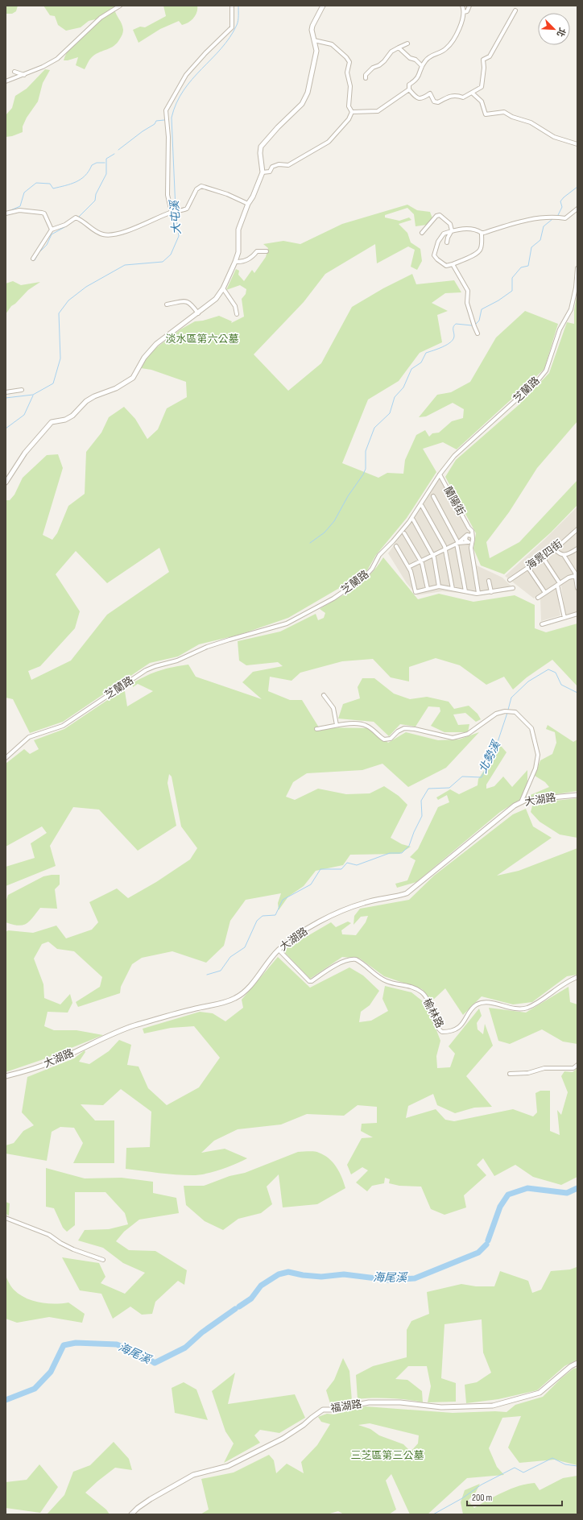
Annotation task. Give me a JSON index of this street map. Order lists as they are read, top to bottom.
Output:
{
  "streets": {
    "street": [
      "芝蘭路",
      "蘭陽街",
      "海景四街",
      "大湖路",
      "榆林路",
      "福湖路"
    ]
  },
  "crossings": [
    ["芝蘭路", "蘭陽街"],
    ["大湖路", "榆林路"]
  ],
  "water": ["大屯溪", "北勢溪", "海尾溪"],
  "parks": ["淡水區第六公墓", "三芝區第三公墓"],
  "scale_bar": "200 m",
  "north": "bottom right"
}
